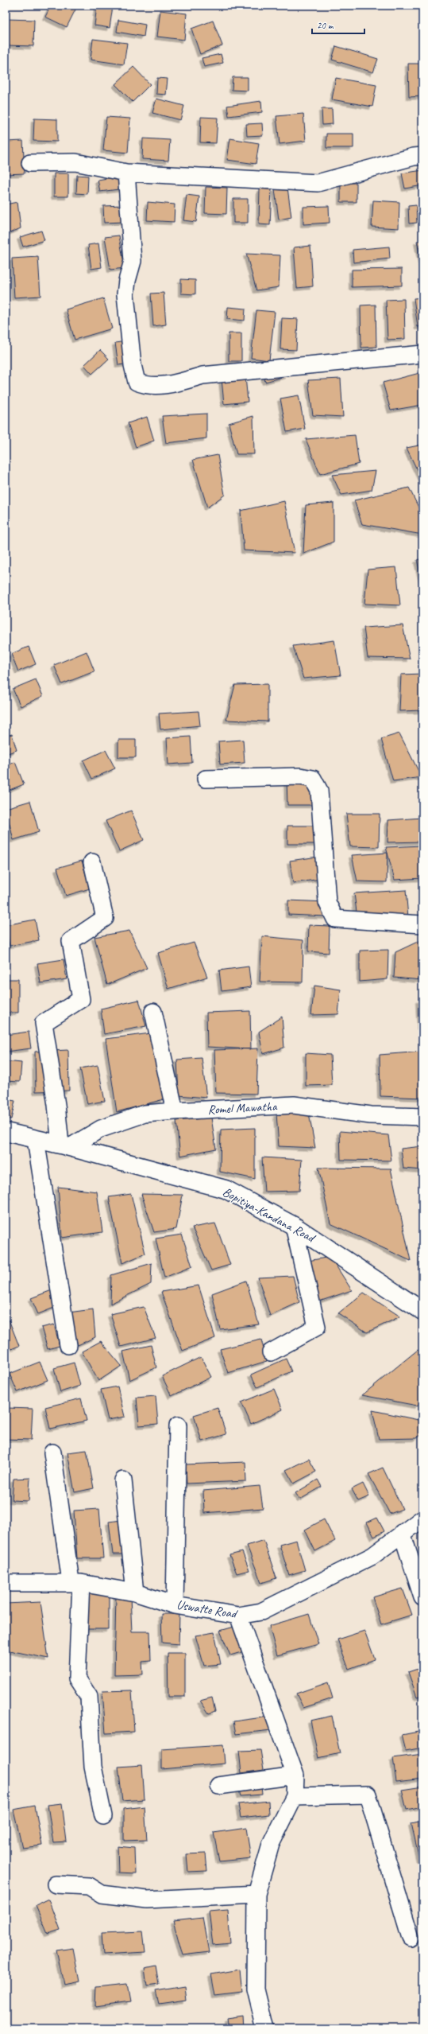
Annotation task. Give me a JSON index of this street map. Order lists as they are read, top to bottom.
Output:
{
  "streets": {
    "street": ["Romel Mawatha", "Bopitiya-Kandana Road", "Uswatte Road"]
  },
  "crossings": [
    ["Romel Mawatha", "Bopitiya-Kandana Road"]
  ],
  "scale_bar": "20 m"
}
